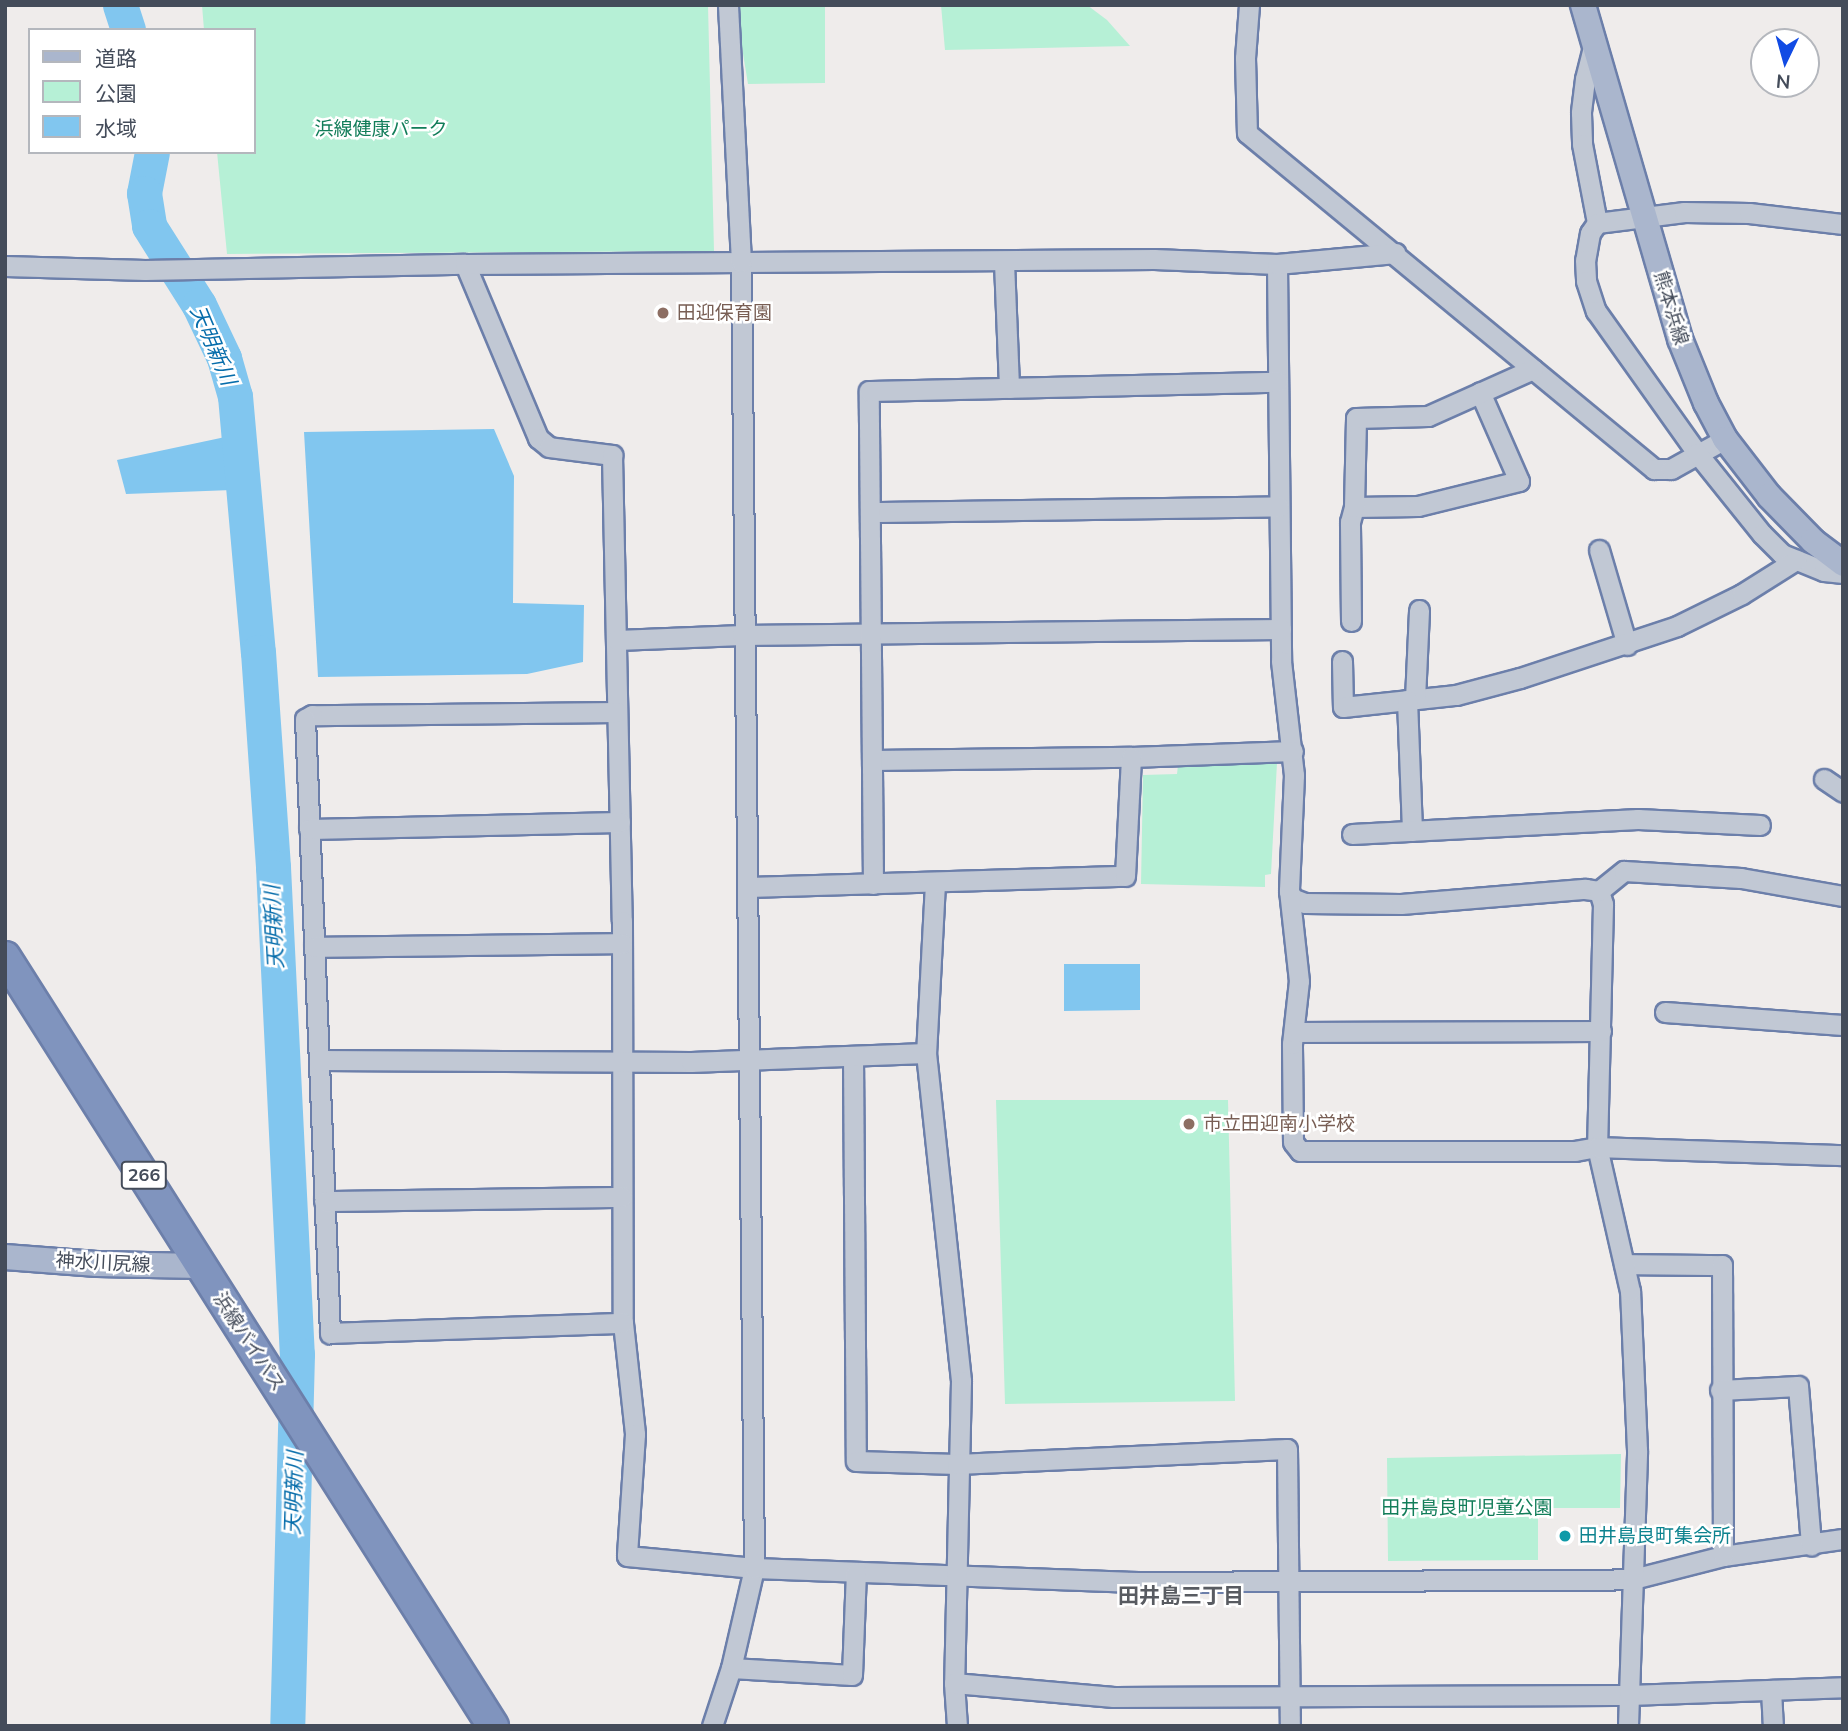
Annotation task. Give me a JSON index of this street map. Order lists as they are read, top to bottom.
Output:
{
  "streets": {
    "highway": ["266", "浜線バイパス"],
    "main road": ["熊本浜線", "神水川尻線"]
  },
  "crossings": [
    ["神水川尻線", "浜線バイパス"]
  ],
  "districts": ["田井島三丁目"],
  "water": ["天明新川"],
  "parks": ["浜線健康パーク", "田井島良町児童公園"],
  "places": ["田迎保育園", "市立田迎南小学校", "田井島良町集会所"],
  "legend": ["道路", "公園", "水域"],
  "north": "bottom"
}
